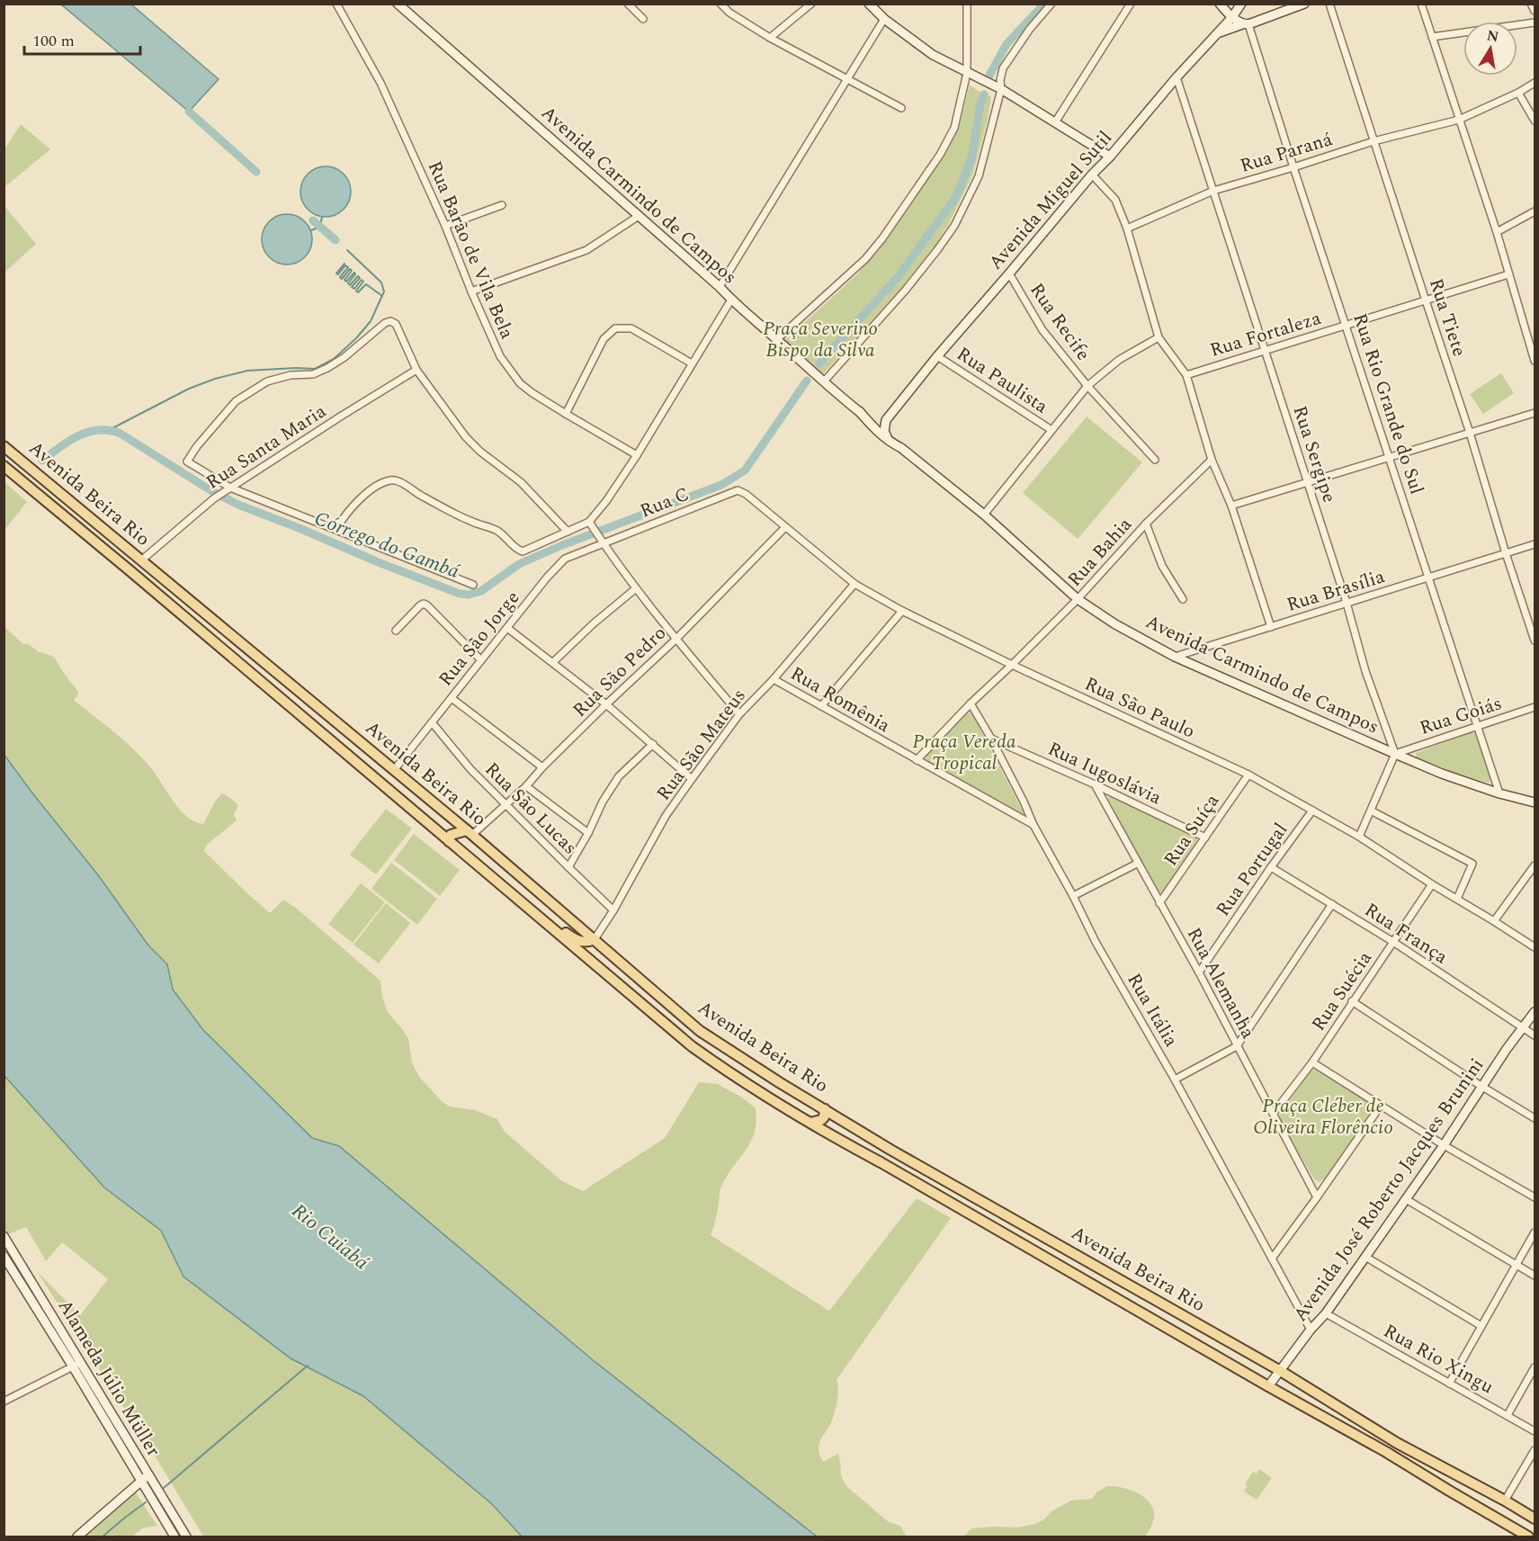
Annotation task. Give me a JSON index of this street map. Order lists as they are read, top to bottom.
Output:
{
  "streets": {
    "main road": [
      "Avenida Carmindo de Campos",
      "Avenida Miguel Sutil",
      "Avenida Beira Rio",
      "Avenida José Roberto Jacques Brunini",
      "Alameda Júlio Müller"
    ],
    "street": [
      "Rua Paraná",
      "Rua Barão de Vila Bela",
      "Rua Tiete",
      "Rua Recife",
      "Rua Fortaleza",
      "Rua Paulista",
      "Rua Rio Grande do Sul",
      "Rua Santa Maria",
      "Rua Sergipe",
      "Rua C",
      "Rua Bahia",
      "Rua Brasília",
      "Rua São Jorge",
      "Rua São Pedro",
      "Rua Romênia",
      "Rua São Paulo",
      "Rua Goiás",
      "Rua São Mateus",
      "Rua Iugoslávia",
      "Rua São Lucas",
      "Rua Suíça",
      "Rua Portugal",
      "Rua França",
      "Rua Alemanha",
      "Rua Suécia",
      "Rua Itália",
      "Rua Rio Xingu"
    ]
  },
  "crossings": [
    ["Rua Paraná", "Rua Tiete"],
    ["Rua Paraná", "Rua Rio Grande do Sul"],
    ["Rua Paraná", "Rua Sergipe"],
    ["Avenida Carmindo de Campos", "Avenida Miguel Sutil"],
    ["Avenida Carmindo de Campos", "Rua Rio Grande do Sul"],
    ["Avenida Carmindo de Campos", "Rua Sergipe"],
    ["Avenida Carmindo de Campos", "Rua Bahia"],
    ["Avenida Carmindo de Campos", "Rua Brasília"],
    ["Avenida Carmindo de Campos", "Rua Goiás"],
    ["Avenida Miguel Sutil", "Rua Recife"],
    ["Avenida Miguel Sutil", "Rua Paulista"],
    ["Avenida Miguel Sutil", "Rua Sergipe"],
    ["Rua Tiete", "Rua Fortaleza"],
    ["Rua Tiete", "Rua Brasília"],
    ["Rua Fortaleza", "Rua Rio Grande do Sul"],
    ["Rua Fortaleza", "Rua Sergipe"],
    ["Rua Rio Grande do Sul", "Rua Brasília"],
    ["Rua Rio Grande do Sul", "Rua Goiás"],
    ["Rua Santa Maria", "Avenida Beira Rio"],
    ["Rua Sergipe", "Rua Brasília"],
    ["Rua Sergipe", "Rua Goiás"],
    ["Avenida Beira Rio", "Rua São Jorge"],
    ["Avenida Beira Rio", "Rua São Pedro"],
    ["Avenida Beira Rio", "Rua São Mateus"],
    ["Avenida Beira Rio", "Avenida José Roberto Jacques Brunini"],
    ["Rua C", "Rua São Jorge"],
    ["Rua C", "Rua São Paulo"],
    ["Rua Bahia", "Rua São Paulo"],
    ["Rua São Jorge", "Rua São Lucas"],
    ["Rua São Pedro", "Rua São Paulo"],
    ["Rua São Pedro", "Rua São Lucas"],
    ["Rua Romênia", "Rua São Mateus"],
    ["Rua Romênia", "Rua Itália"],
    ["Rua São Paulo", "Rua São Mateus"],
    ["Rua São Paulo", "Rua Suíça"],
    ["Rua São Paulo", "Rua Portugal"],
    ["Rua São Paulo", "Rua Suécia"],
    ["Rua São Mateus", "Rua São Lucas"],
    ["Rua Iugoslávia", "Rua Suíça"],
    ["Rua Iugoslávia", "Rua Alemanha"],
    ["Rua Iugoslávia", "Rua Itália"],
    ["Rua Suíça", "Rua Alemanha"],
    ["Rua Portugal", "Rua França"],
    ["Rua Portugal", "Rua Alemanha"],
    ["Rua França", "Rua Suécia"],
    ["Rua França", "Avenida José Roberto Jacques Brunini"],
    ["Rua Alemanha", "Rua Suécia"],
    ["Rua Itália", "Avenida José Roberto Jacques Brunini"],
    ["Avenida José Roberto Jacques Brunini", "Rua Rio Xingu"]
  ],
  "water": ["Córrego do Gambá", "Rio Cuiabá"],
  "parks": ["Praça Severino Bispo da Silva", "Praça Vereda Tropical", "Praça Cléber de Oliveira Florêncio"],
  "scale_bar": "100 m",
  "north": "top"
}
